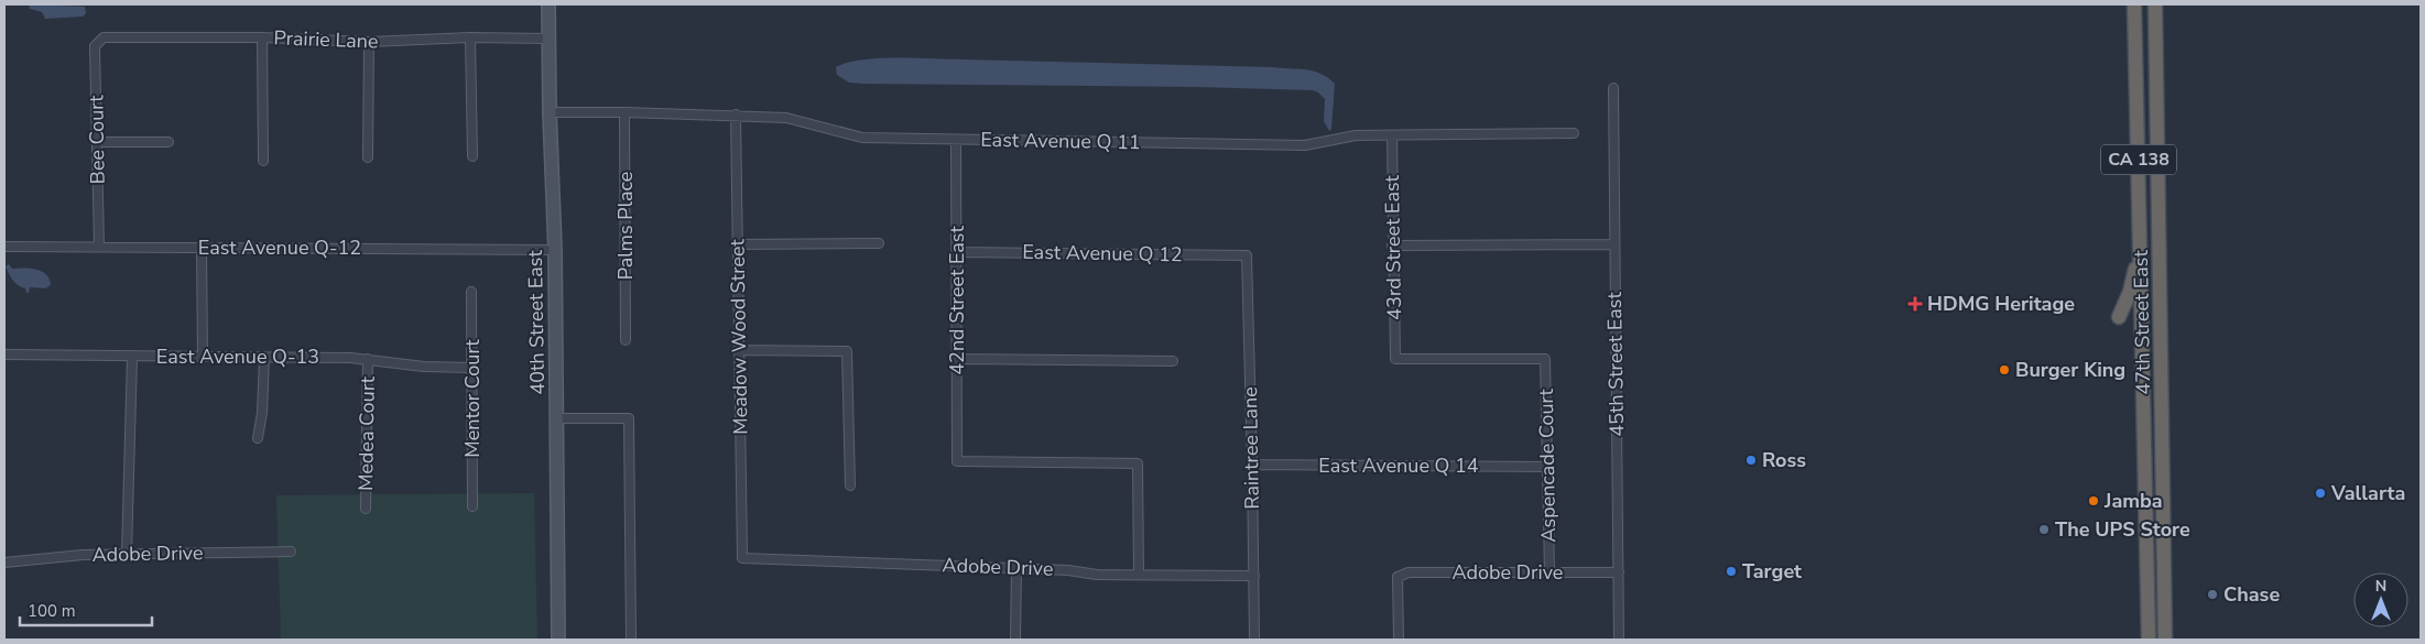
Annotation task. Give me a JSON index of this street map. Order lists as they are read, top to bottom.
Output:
{
  "streets": {
    "highway": ["CA 138", "47th Street East"],
    "main road": ["40th Street East"],
    "street": [
      "Prairie Lane",
      "Bee Court",
      "East Avenue Q 11",
      "Palms Place",
      "East Avenue Q-12",
      "43rd Street East",
      "East Avenue Q 12",
      "42nd Street East",
      "Meadow Wood Street",
      "East Avenue Q-13",
      "45th Street East",
      "Mentor Court",
      "Medea Court",
      "Raintree Lane",
      "East Avenue Q 14",
      "Aspencade Court",
      "Adobe Drive"
    ]
  },
  "crossings": [
    ["Prairie Lane", "Bee Court"],
    ["Prairie Lane", "40th Street East"],
    ["Bee Court", "East Avenue Q-12"],
    ["East Avenue Q 11", "Palms Place"],
    ["East Avenue Q 11", "43rd Street East"],
    ["East Avenue Q 11", "42nd Street East"],
    ["East Avenue Q 11", "40th Street East"],
    ["East Avenue Q 11", "Meadow Wood Street"],
    ["East Avenue Q-12", "40th Street East"],
    ["43rd Street East", "Aspencade Court"],
    ["East Avenue Q 12", "42nd Street East"],
    ["East Avenue Q 12", "Raintree Lane"],
    ["42nd Street East", "Adobe Drive"],
    ["Meadow Wood Street", "Adobe Drive"],
    ["East Avenue Q-13", "Mentor Court"],
    ["East Avenue Q-13", "Medea Court"],
    ["45th Street East", "Adobe Drive"],
    ["Raintree Lane", "East Avenue Q 14"],
    ["Raintree Lane", "Adobe Drive"],
    ["East Avenue Q 14", "Aspencade Court"],
    ["Aspencade Court", "Adobe Drive"]
  ],
  "places": {
    "health": ["HDMG Heritage"],
    "other": [
      "Burger King",
      "Ross",
      "Vallarta",
      "Jamba",
      "The UPS Store",
      "Target",
      "Chase"
    ]
  },
  "scale_bar": "100 m",
  "north": "top"
}
